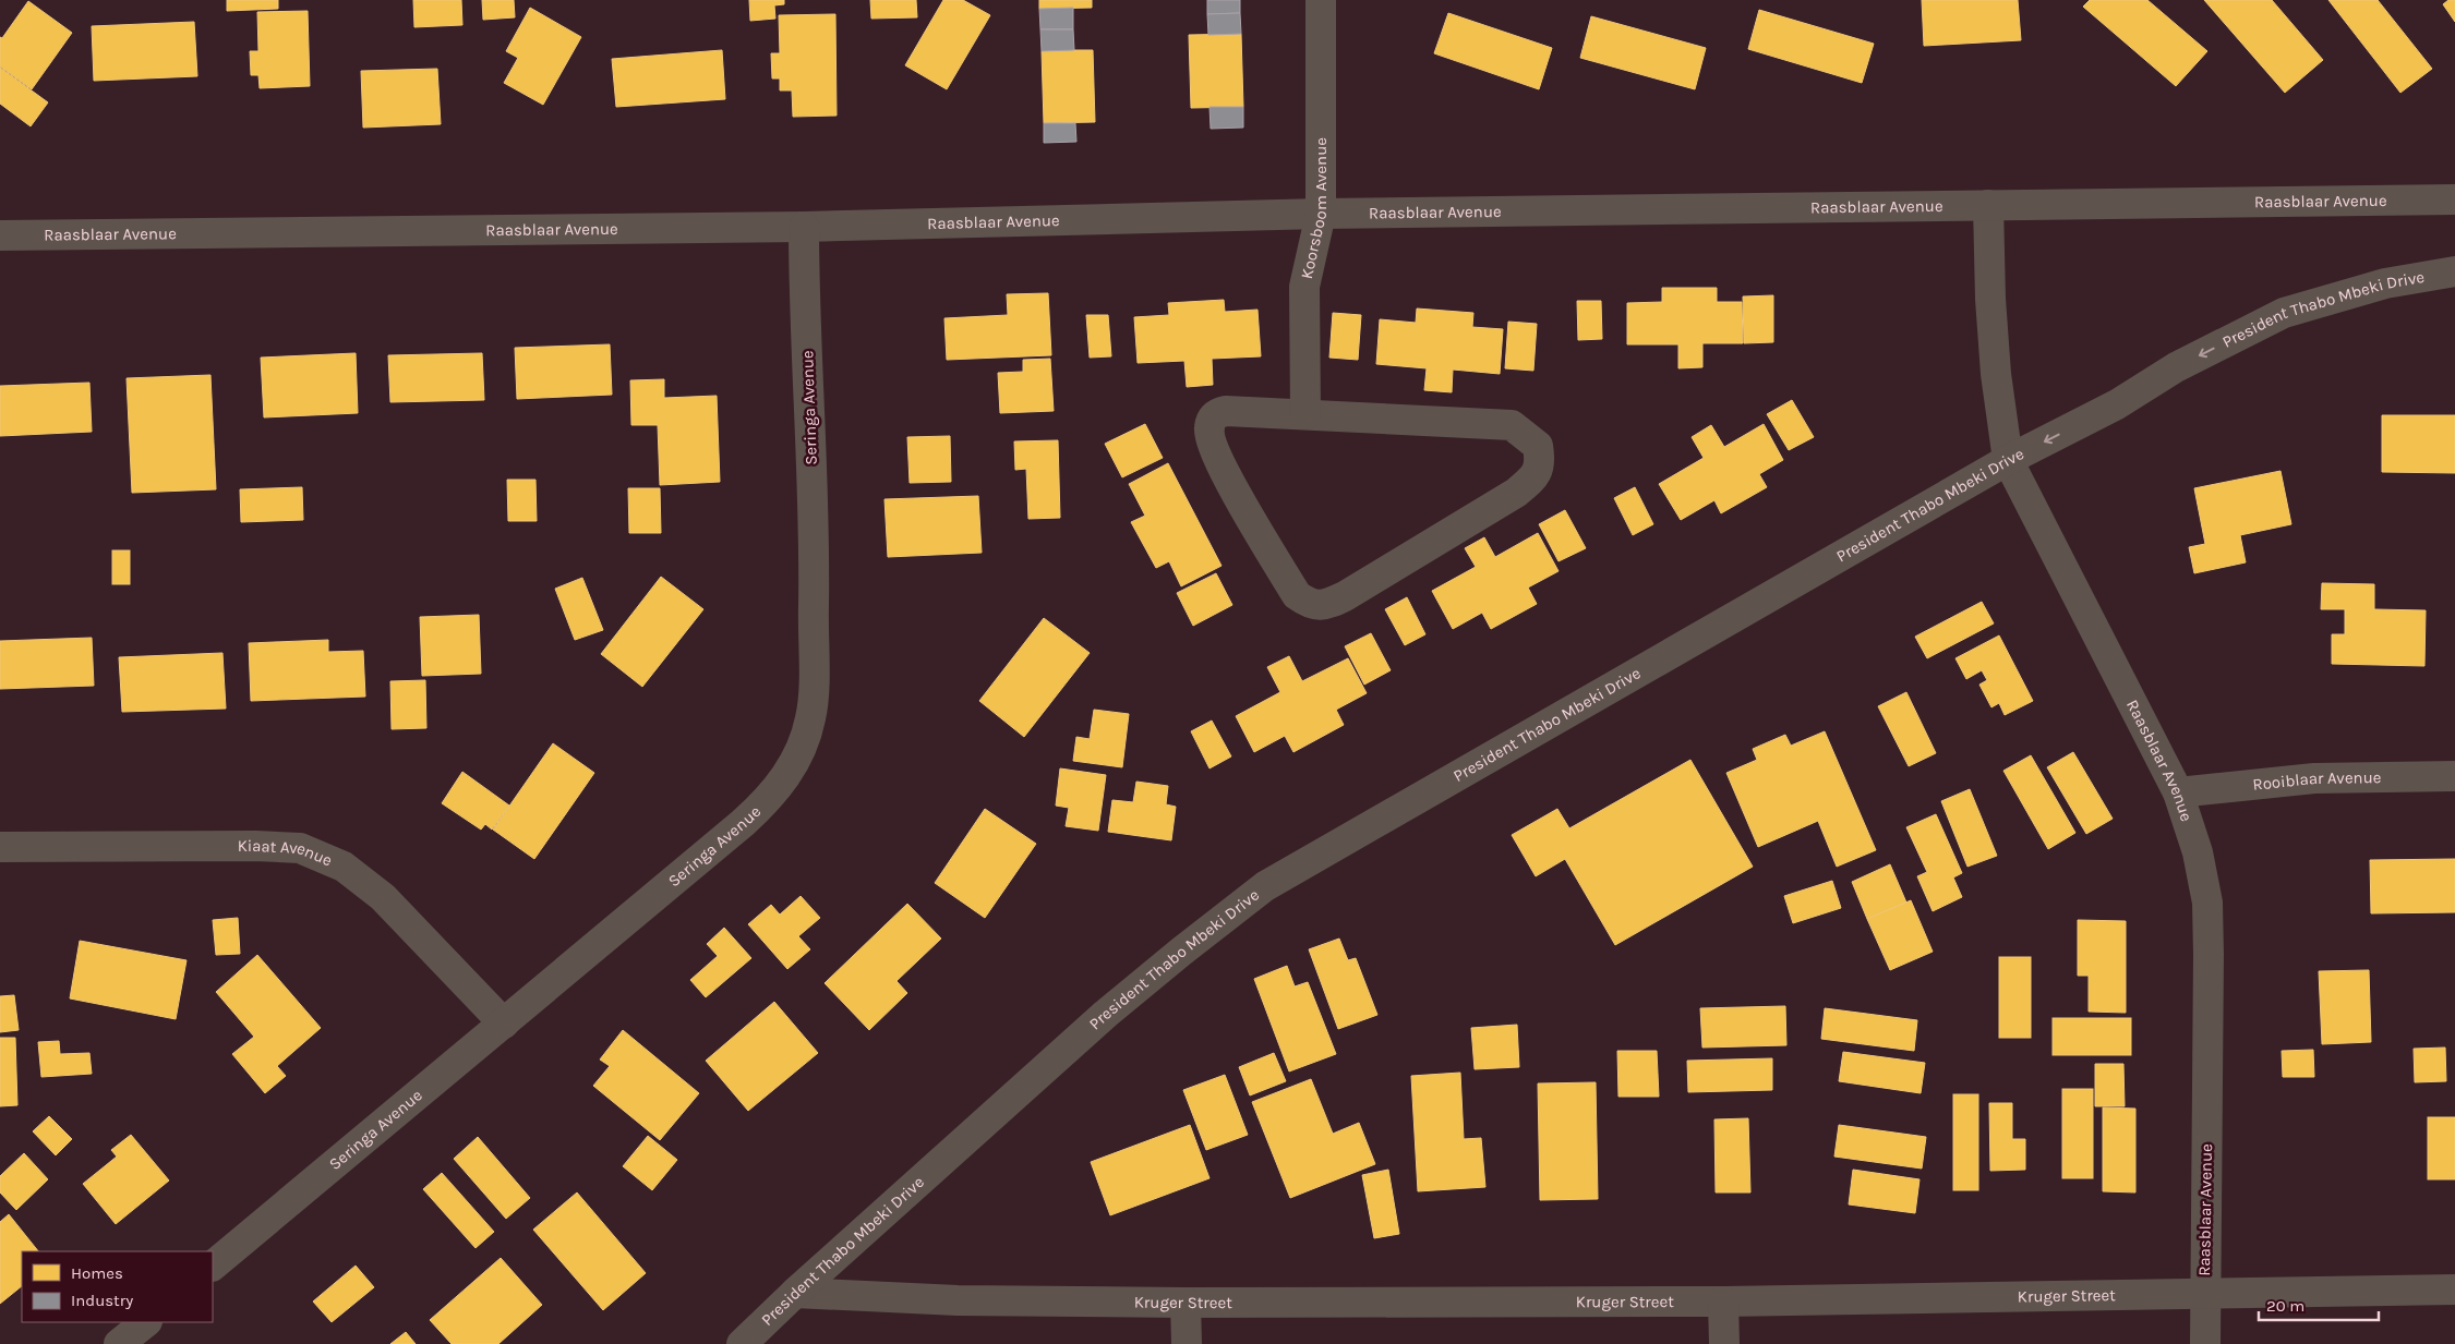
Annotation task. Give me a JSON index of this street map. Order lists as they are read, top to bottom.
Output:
{
  "streets": {
    "street": [
      "Raasblaar Avenue",
      "Koorsboom Avenue",
      "President Thabo Mbeki Drive",
      "Seringa Avenue",
      "Rooiblaar Avenue",
      "Kiaat Avenue",
      "Kruger Street"
    ]
  },
  "crossings": [
    ["Raasblaar Avenue", "Koorsboom Avenue"],
    ["Raasblaar Avenue", "President Thabo Mbeki Drive"],
    ["Raasblaar Avenue", "Seringa Avenue"],
    ["Raasblaar Avenue", "Rooiblaar Avenue"],
    ["Raasblaar Avenue", "Kruger Street"],
    ["President Thabo Mbeki Drive", "Kruger Street"],
    ["Seringa Avenue", "Kiaat Avenue"]
  ],
  "legend": ["Homes", "Industry"],
  "scale_bar": "20 m"
}
